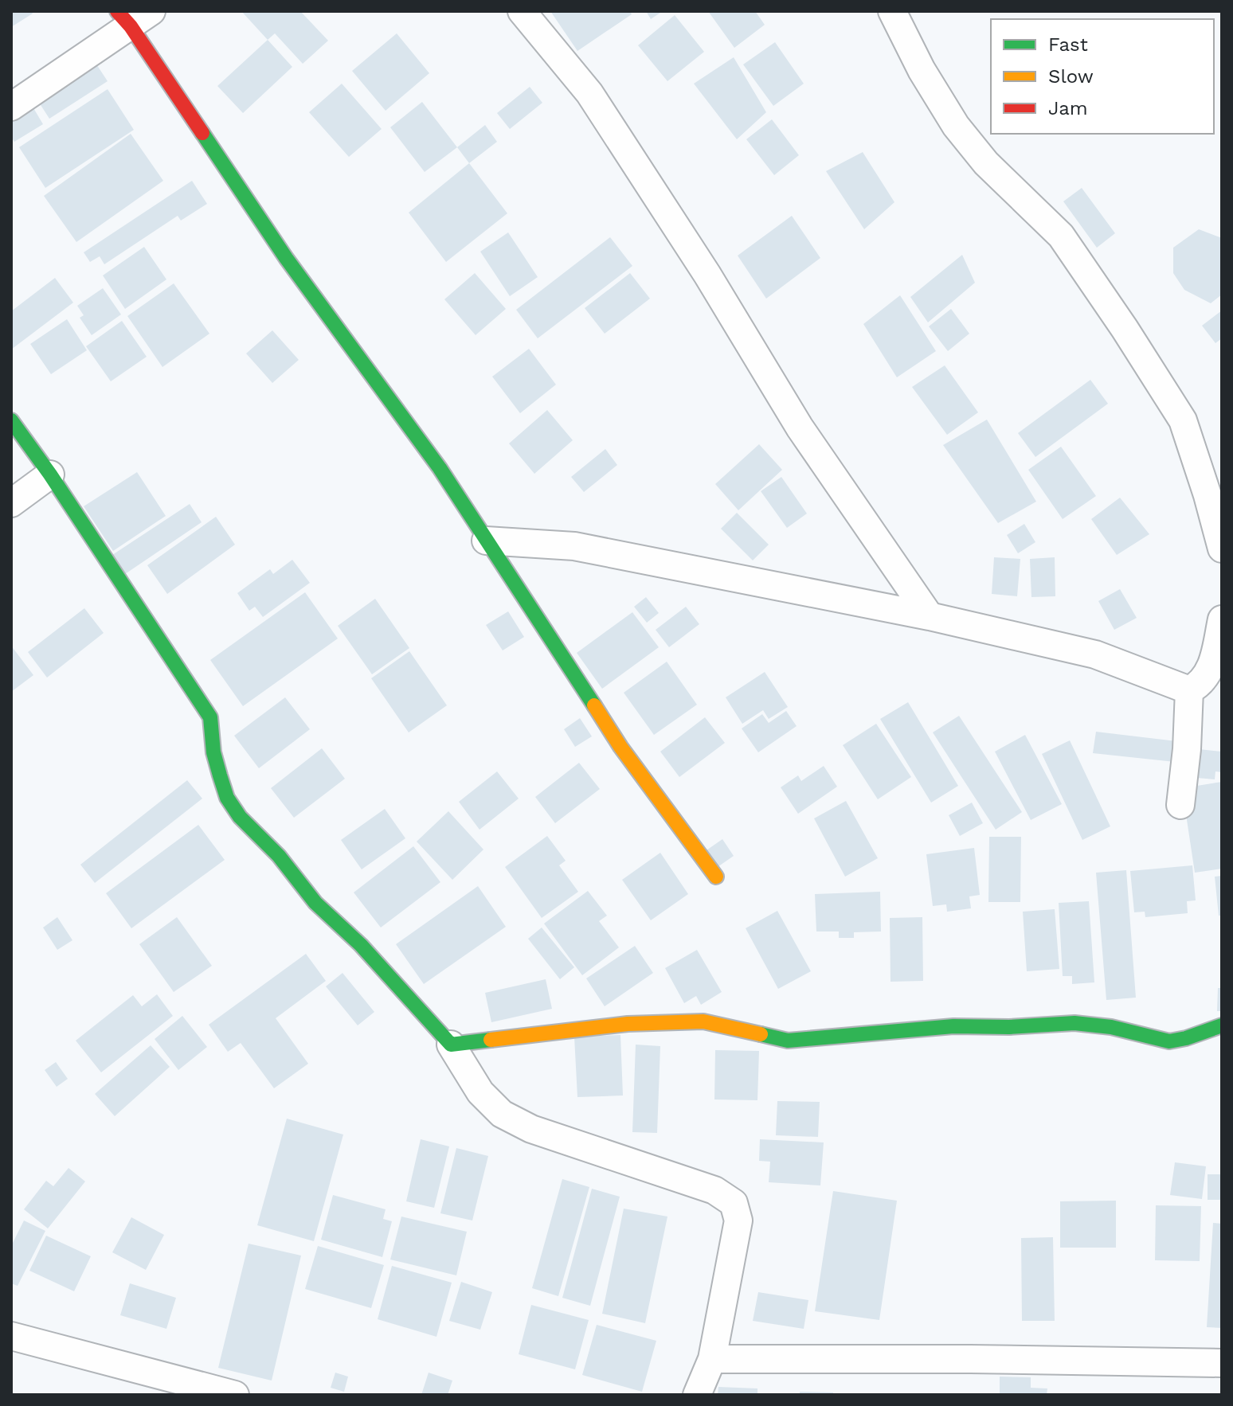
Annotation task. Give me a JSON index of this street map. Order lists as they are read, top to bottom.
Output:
{
  "legend": ["Fast", "Slow", "Jam"]
}
